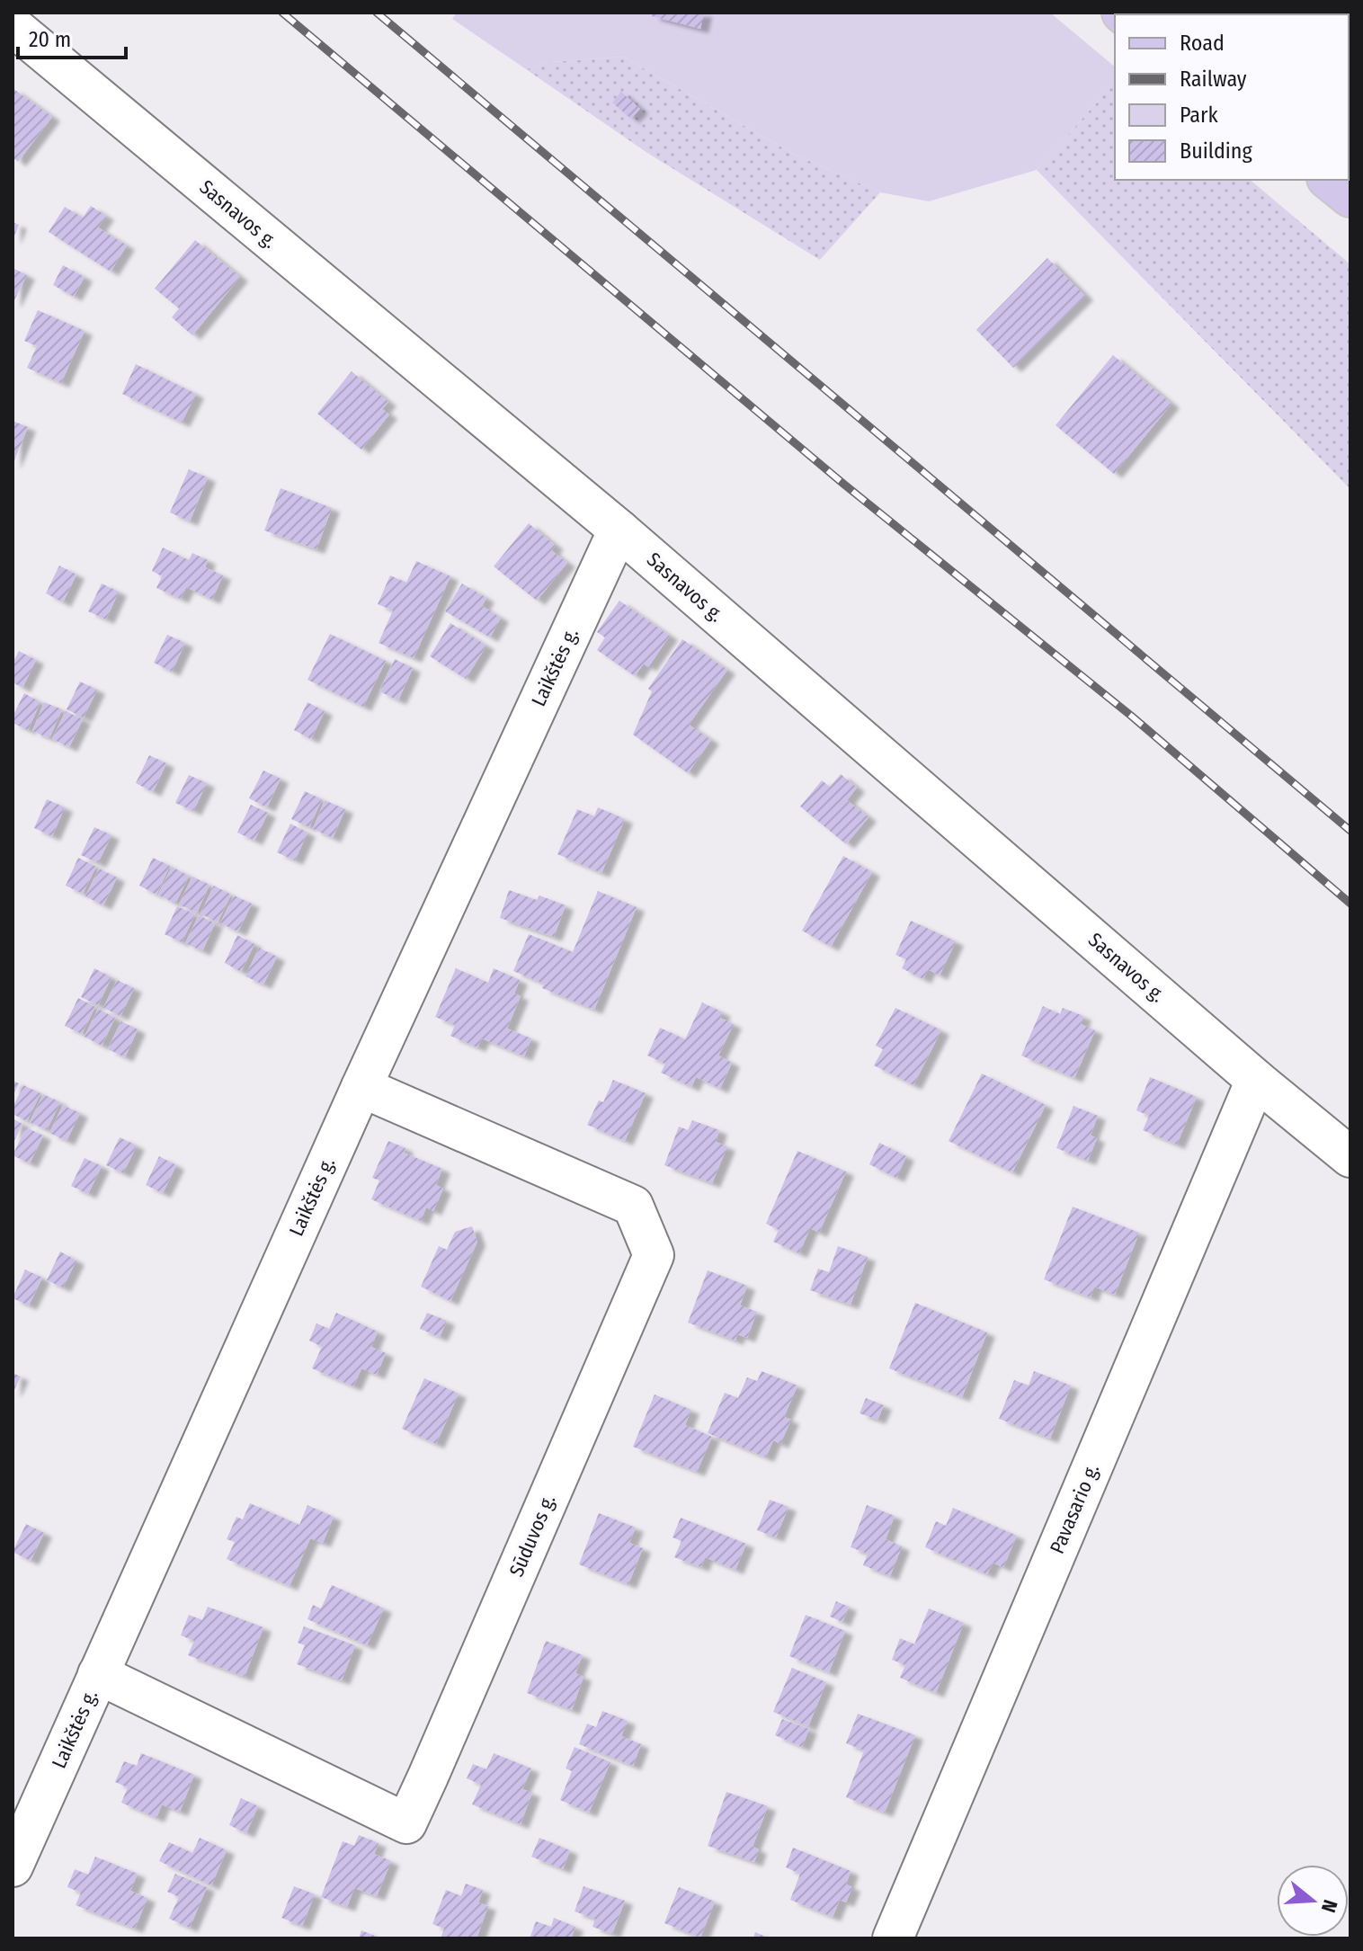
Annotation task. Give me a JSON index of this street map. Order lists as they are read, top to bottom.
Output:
{
  "streets": {
    "street": [
      "Sasnavos g.",
      "Laikštės g.",
      "Pavasario g.",
      "Sūduvos g."
    ]
  },
  "crossings": [
    ["Sasnavos g.", "Laikštės g."],
    ["Sasnavos g.", "Pavasario g."],
    ["Laikštės g.", "Sūduvos g."]
  ],
  "legend": [
    "Road",
    "Railway",
    "Park",
    "Building"
  ],
  "scale_bar": "20 m",
  "north": "right"
}
